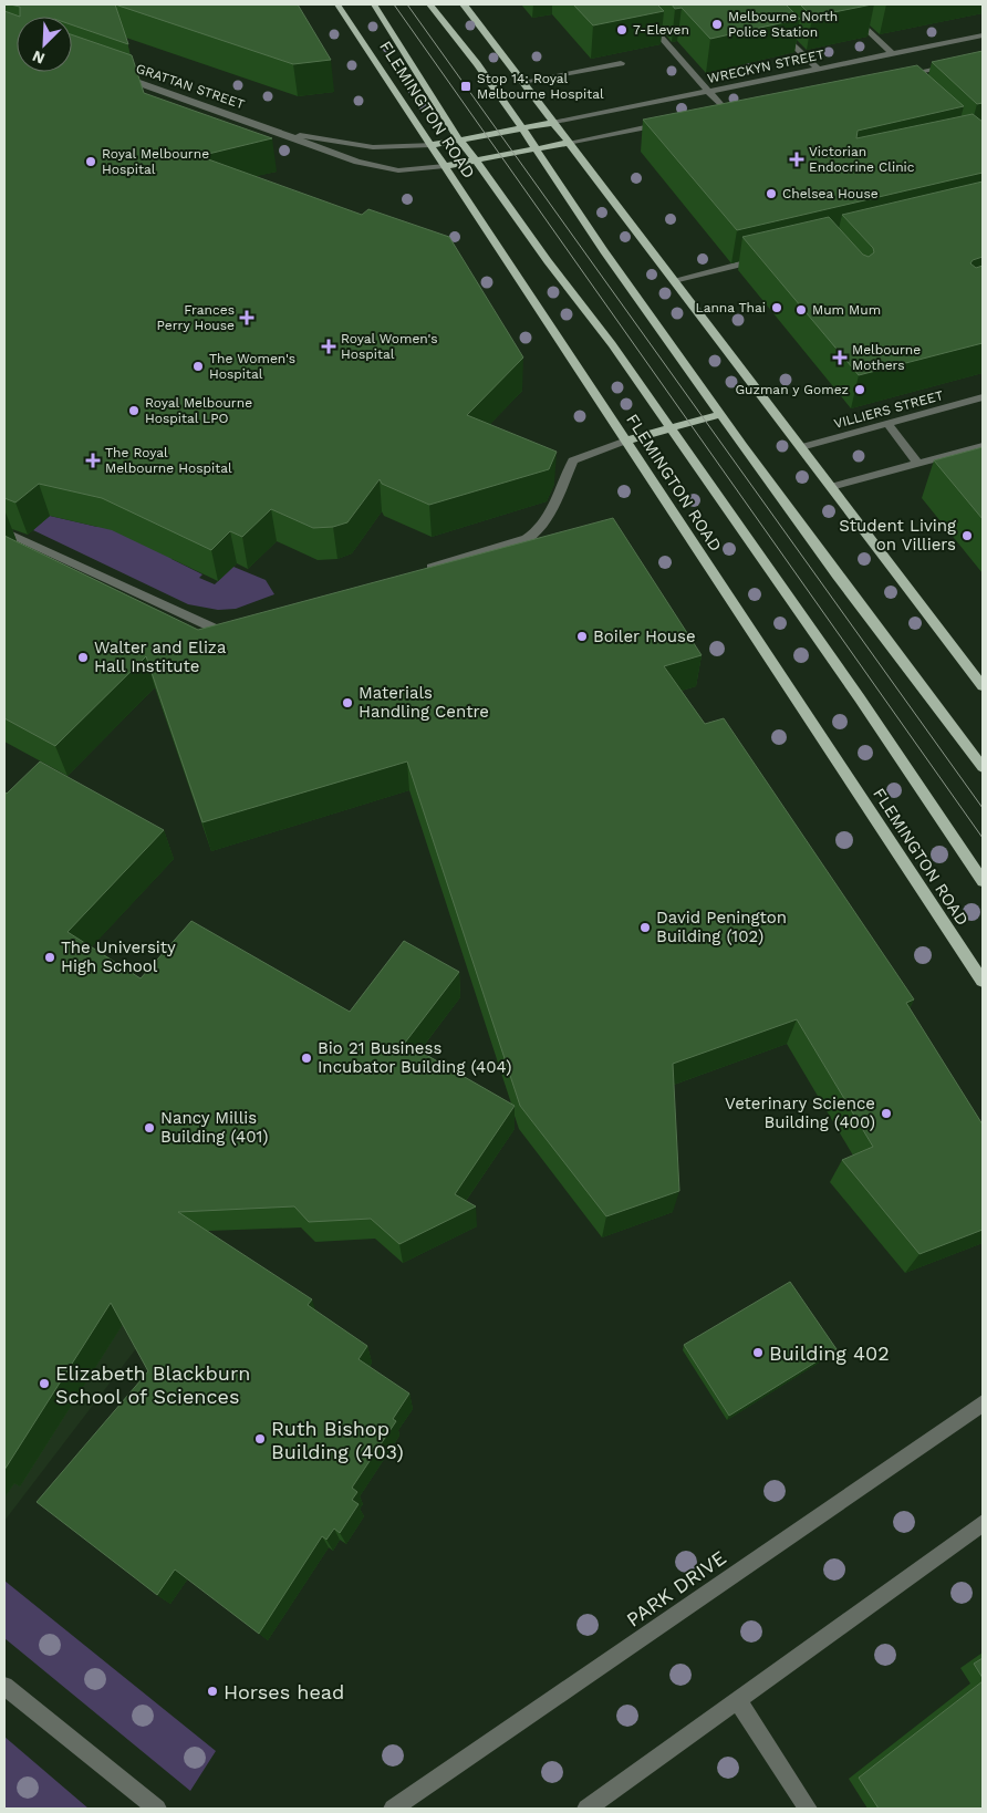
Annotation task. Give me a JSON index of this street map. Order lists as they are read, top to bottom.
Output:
{
  "streets": {
    "main road": ["GRATTAN STREET", "FLEMINGTON ROAD"],
    "street": ["WRECKYN STREET", "VILLIERS STREET", "PARK DRIVE"]
  },
  "crossings": [
    ["WRECKYN STREET", "GRATTAN STREET"],
    ["GRATTAN STREET", "FLEMINGTON ROAD"]
  ],
  "places": {
    "other": [
      "Melbourne North Police Station",
      "7-Eleven",
      "Royal Melbourne Hospital",
      "Chelsea House",
      "Lanna Thai",
      "Mum Mum",
      "The Women's Hospital",
      "Guzman y Gomez",
      "Royal Melbourne Hospital LPO",
      "Student Living on Villiers",
      "Boiler House",
      "Walter and Eliza Hall Institute",
      "Materials Handling Centre",
      "David Penington Building (102)",
      "The University High School",
      "Bio 21 Business Incubator Building (404)",
      "Veterinary Science Building (400)",
      "Nancy Millis Building (401)",
      "Building 402",
      "Elizabeth Blackburn School of Sciences",
      "Ruth Bishop Building (403)",
      "Horses head"
    ],
    "transit": ["Stop 14: Royal Melbourne Hospital"],
    "health": [
      "Victorian Endocrine Clinic",
      "Frances Perry House",
      "Royal Women's Hospital",
      "Melbourne Mothers",
      "The Royal Melbourne Hospital"
    ]
  },
  "north": "bottom left"
}
